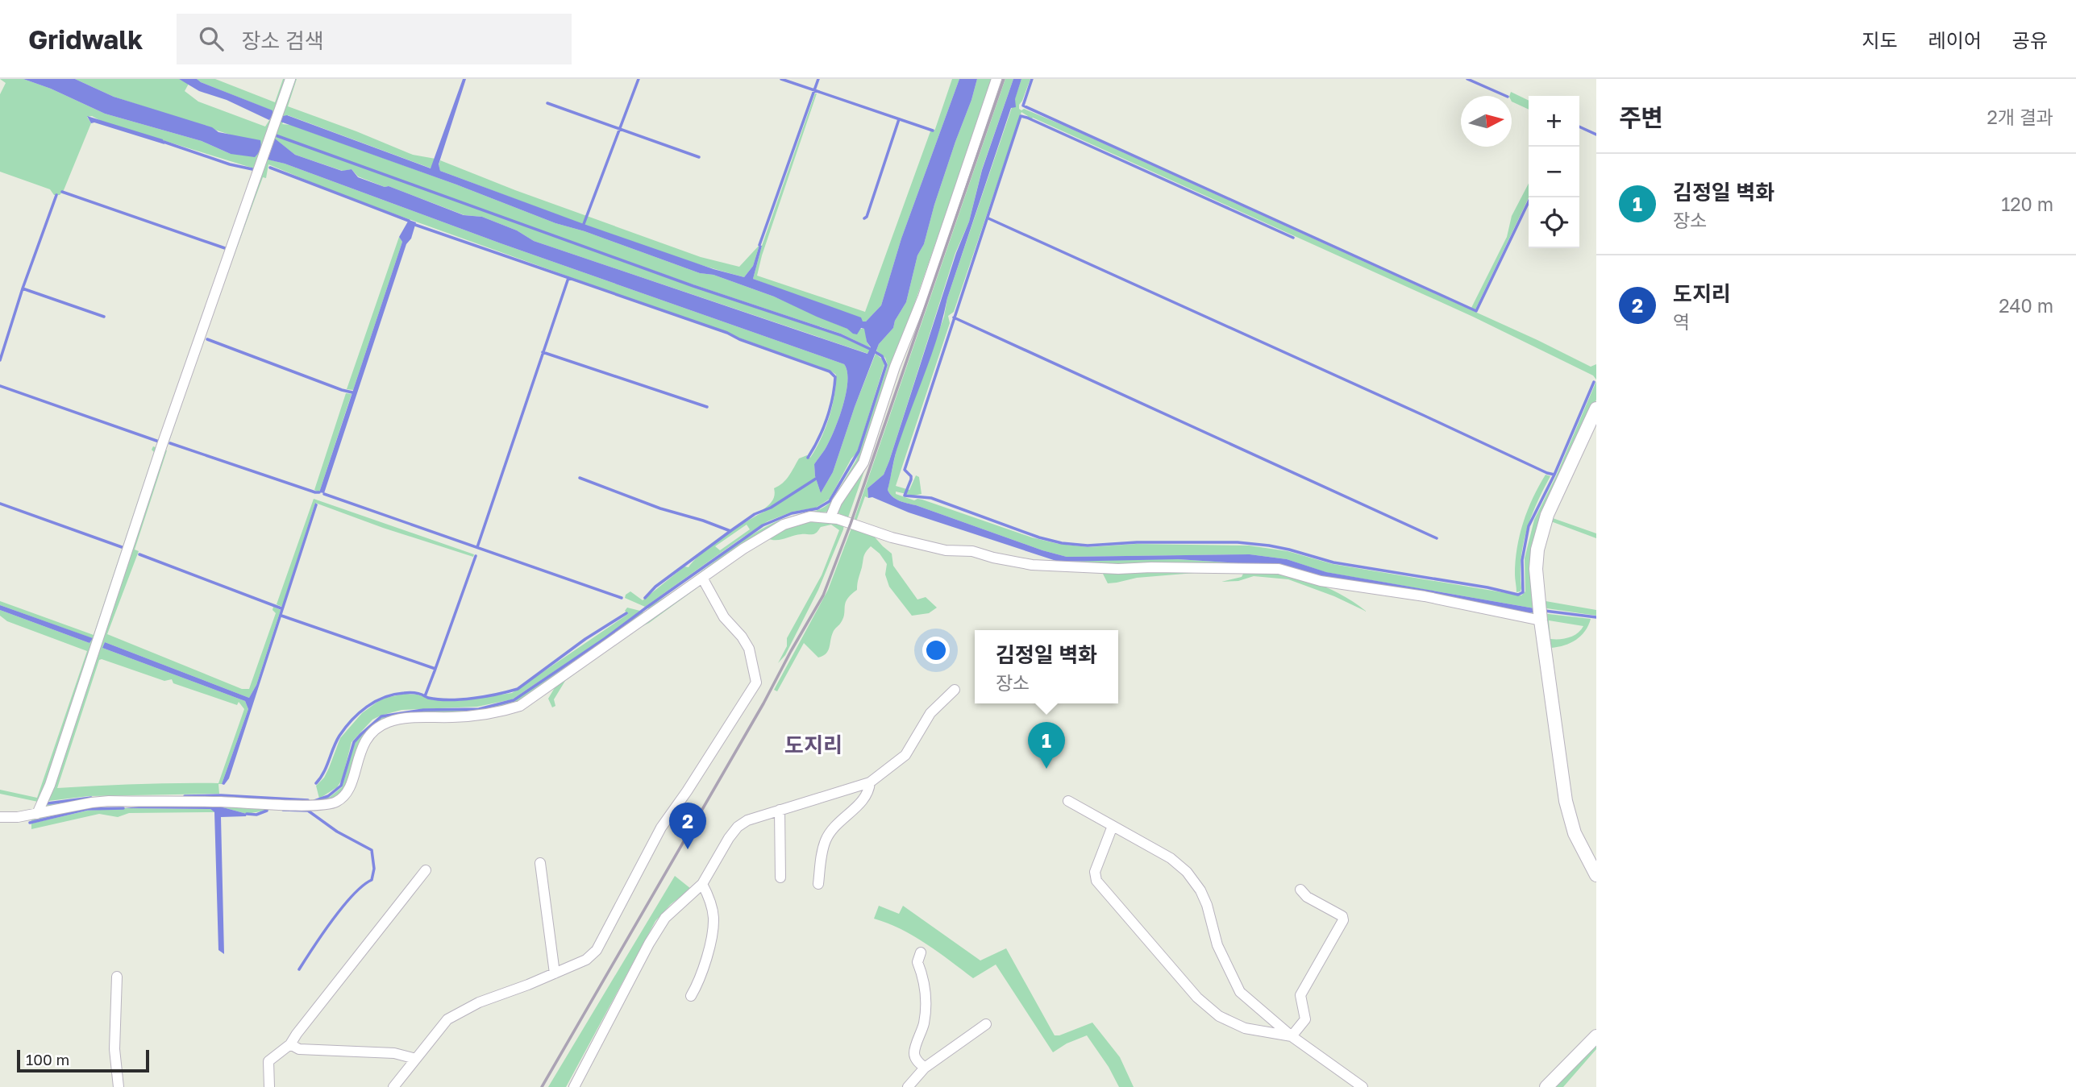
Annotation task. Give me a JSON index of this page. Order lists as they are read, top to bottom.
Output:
{
  "districts": ["도지리"],
  "scale_bar": "100 m",
  "north": "right",
  "page": {
    "header": "Gridwalk",
    "search": "장소 검색",
    "nav": ["지도", "레이어", "공유"],
    "heading": ["주변", "2개 결과"],
    "map_buttons": ["+", "−"],
    "list": [
      {
        "mark": "1",
        "name": "김정일 벽화",
        "note": "장소",
        "value": "120 m"
      },
      {
        "mark": "2",
        "name": "도지리",
        "note": "역",
        "value": "240 m"
      }
    ],
    "popup": ["김정일 벽화", "장소"],
    "pins": ["1", "2"],
    "scale": "100 m"
  }
}
